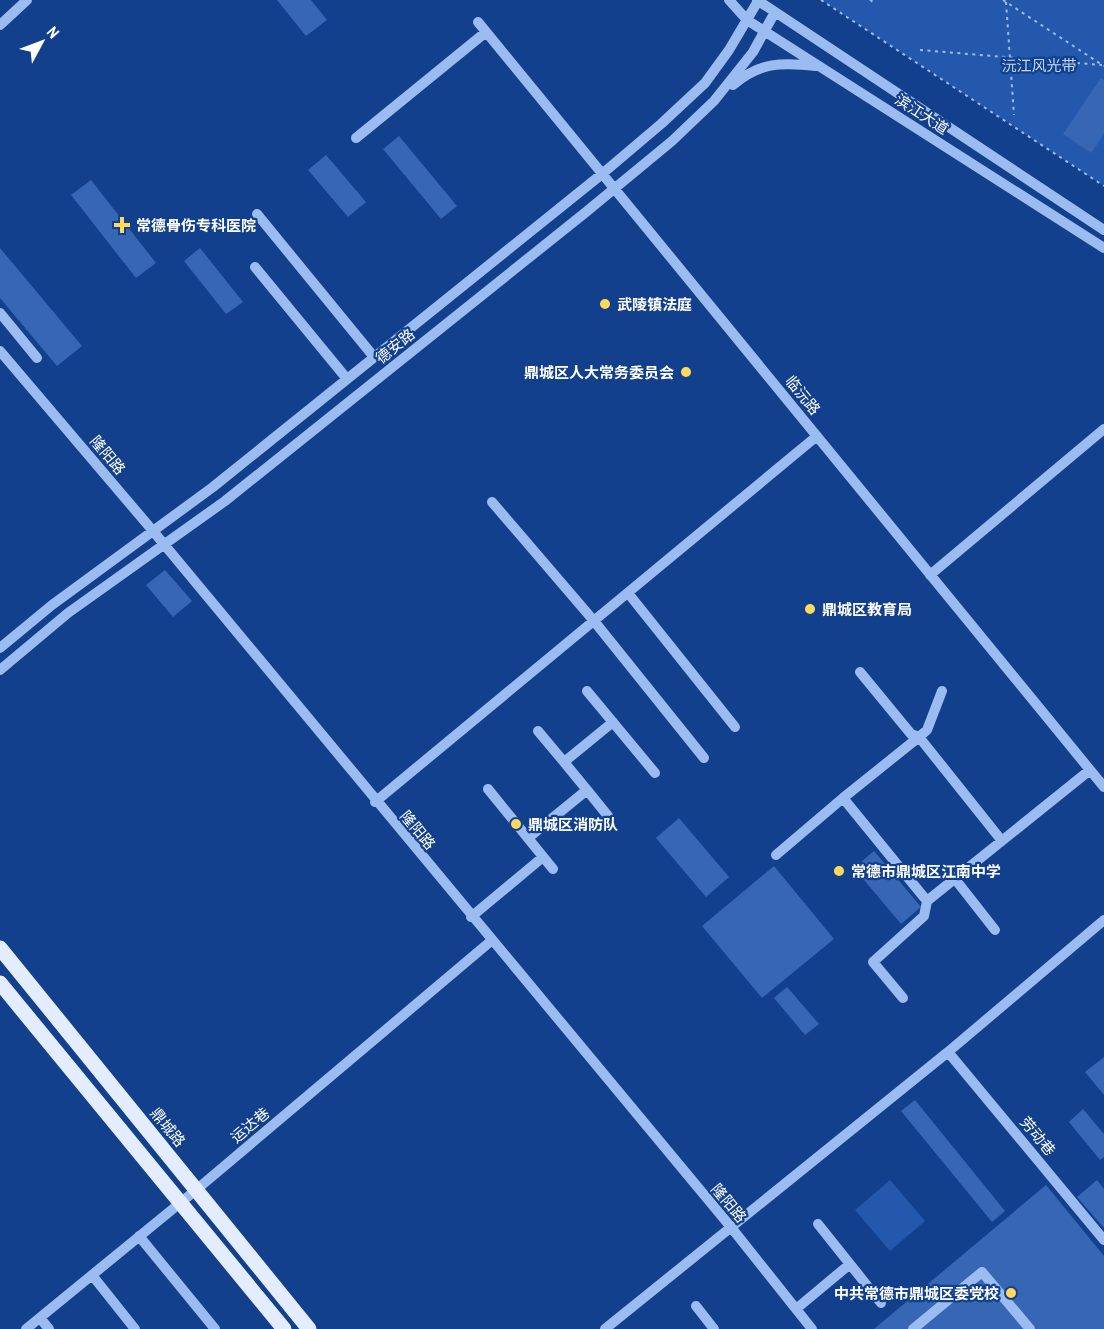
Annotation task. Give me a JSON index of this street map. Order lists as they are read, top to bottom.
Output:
{
  "streets": {
    "main road": ["鼎城路"],
    "street": [
      "滨江大道",
      "德安路",
      "临沅路",
      "隆阳路",
      "运达巷",
      "劳动巷"
    ]
  },
  "crossings": [
    ["滨江大道", "德安路"],
    ["德安路", "临沅路"],
    ["德安路", "隆阳路"],
    ["隆阳路", "运达巷"],
    ["运达巷", "鼎城路"]
  ],
  "parks": ["沅江风光带"],
  "places": {
    "health": ["常德骨伤专科医院"],
    "other": [
      "武陵镇法庭",
      "鼎城区人大常务委员会",
      "鼎城区教育局",
      "鼎城区消防队",
      "常德市鼎城区江南中学",
      "中共常德市鼎城区委党校"
    ]
  },
  "north": "top right"
}
